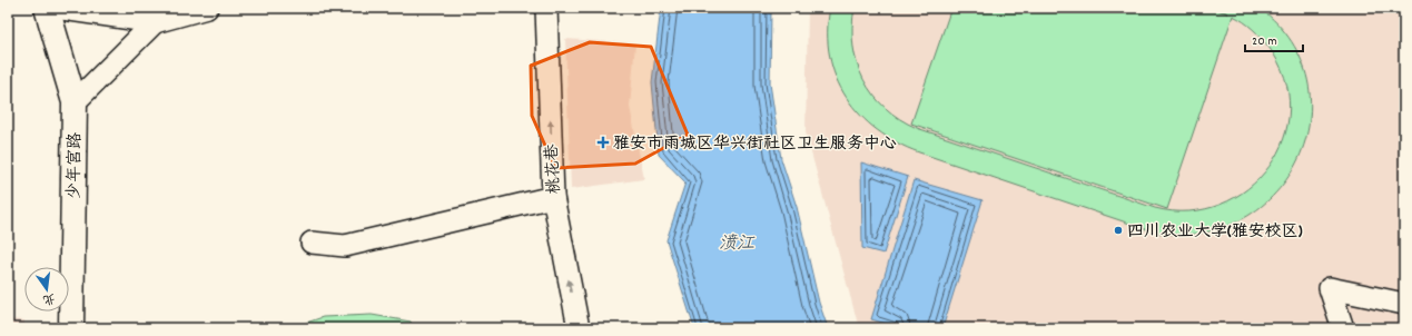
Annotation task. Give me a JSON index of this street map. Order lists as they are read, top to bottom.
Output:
{
  "streets": {
    "main road": ["少年宫路"],
    "street": ["桃花巷"]
  },
  "one_way": ["桃花巷"],
  "water": ["𣸣江"],
  "places": {
    "health": ["雅安市雨城区华兴街社区卫生服务中心"],
    "other": ["四川农业大学(雅安校区)"]
  },
  "scale_bar": "20 m",
  "north": "bottom"
}
